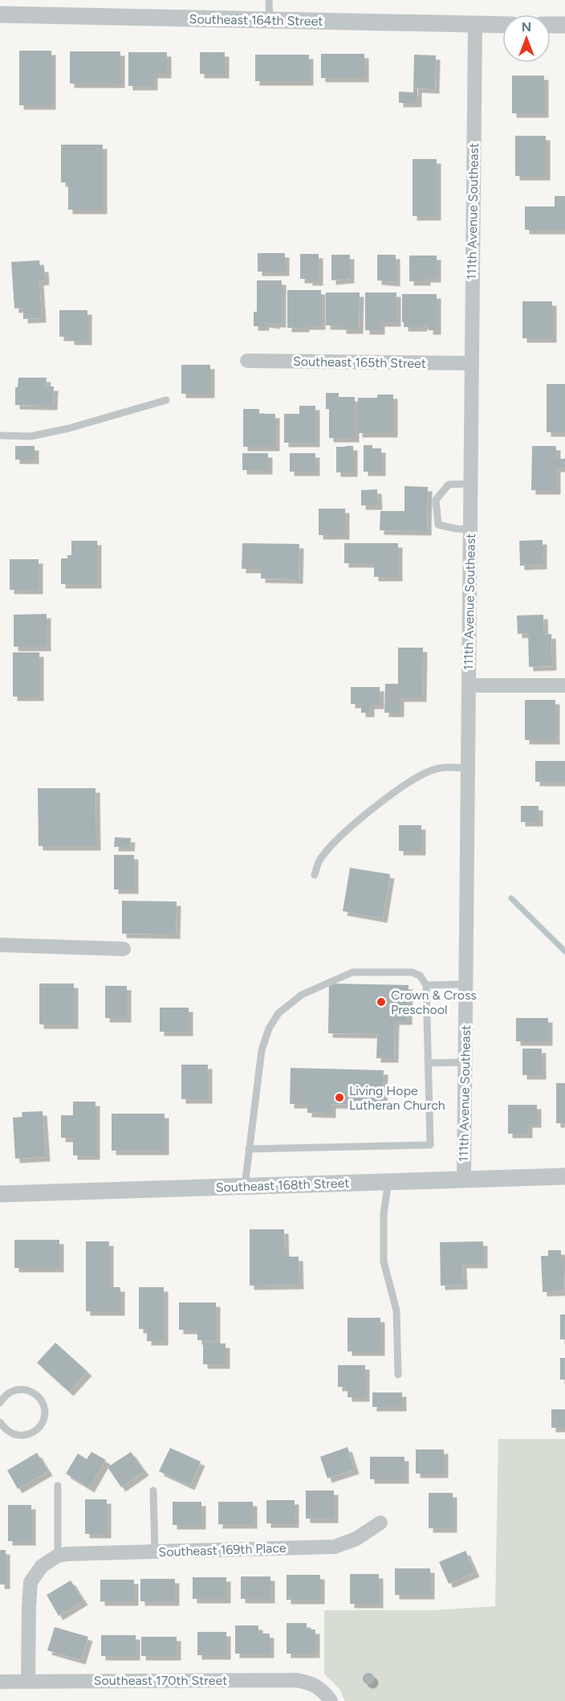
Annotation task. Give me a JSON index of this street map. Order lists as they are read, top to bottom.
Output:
{
  "streets": {
    "street": [
      "Southeast 164th Street",
      "111th Avenue Southeast",
      "Southeast 165th Street",
      "Southeast 168th Street",
      "Southeast 169th Place",
      "Southeast 170th Street"
    ]
  },
  "crossings": [
    ["Southeast 164th Street", "111th Avenue Southeast"],
    ["111th Avenue Southeast", "Southeast 165th Street"],
    ["111th Avenue Southeast", "Southeast 168th Street"]
  ],
  "places": ["Crown & Cross Preschool", "Living Hope Lutheran Church"],
  "north": "top"
}
